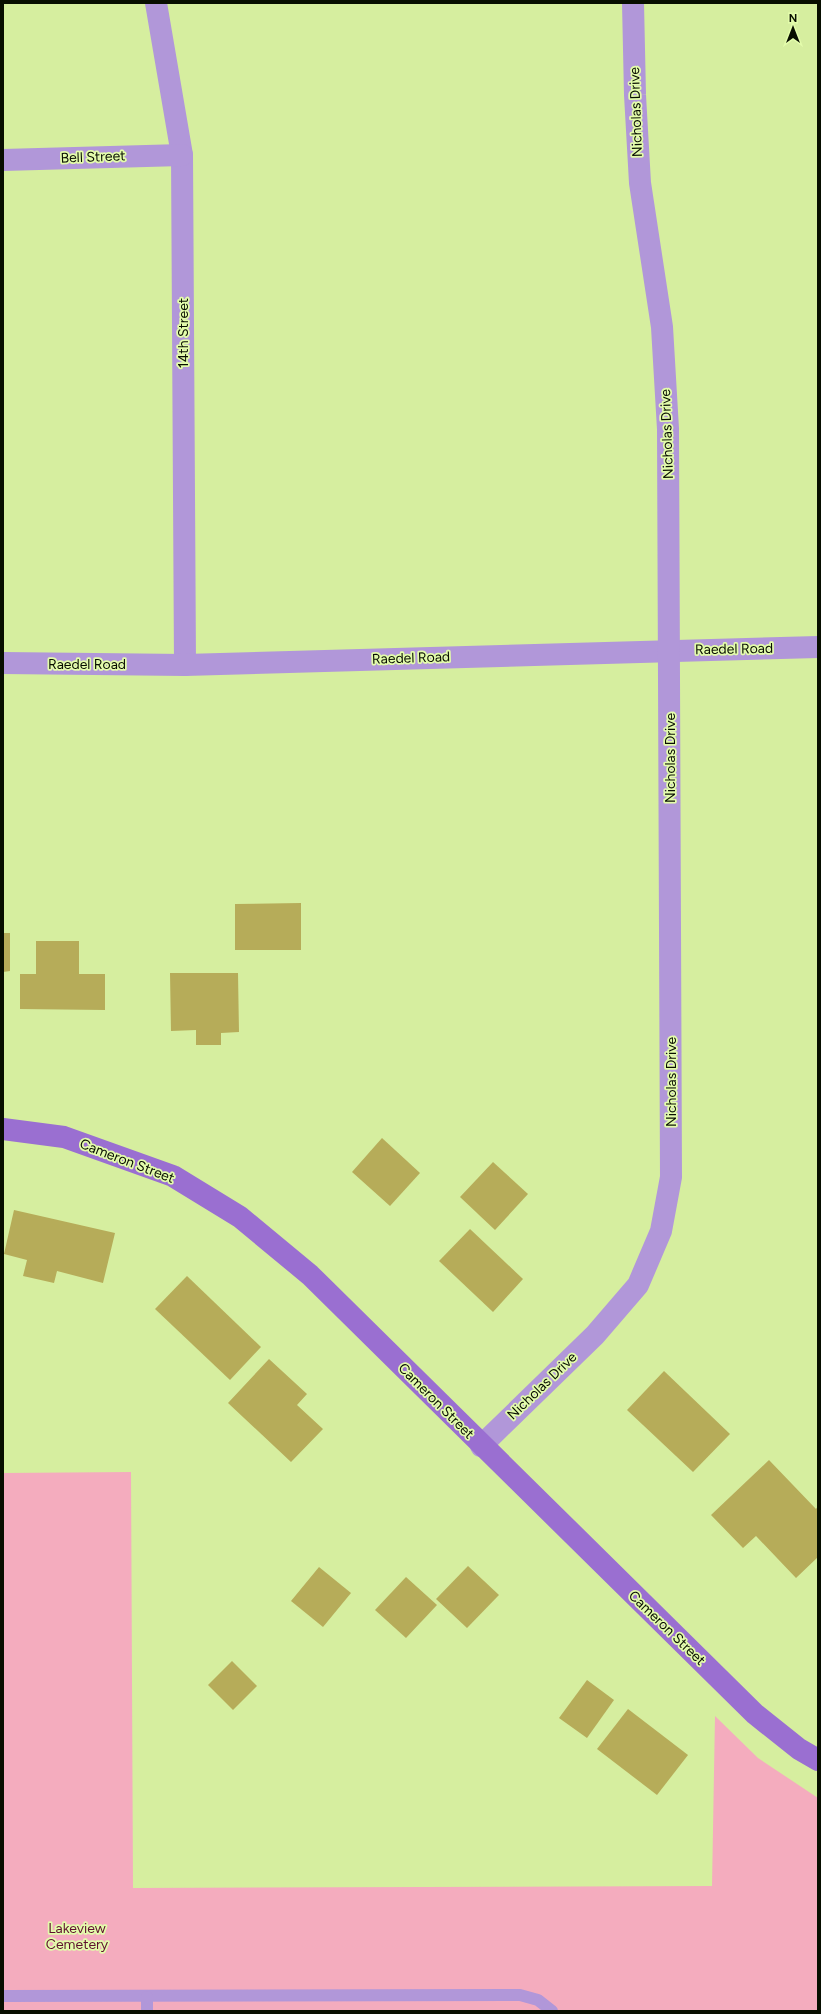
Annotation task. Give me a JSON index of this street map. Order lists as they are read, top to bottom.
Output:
{
  "streets": {
    "main road": ["Cameron Street"],
    "street": [
      "Nicholas Drive",
      "Bell Street",
      "14th Street",
      "Raedel Road"
    ]
  },
  "crossings": [
    ["Nicholas Drive", "Raedel Road"],
    ["Nicholas Drive", "Cameron Street"],
    ["Bell Street", "14th Street"],
    ["14th Street", "Raedel Road"]
  ],
  "parks": ["Lakeview Cemetery"],
  "north": "top"
}
